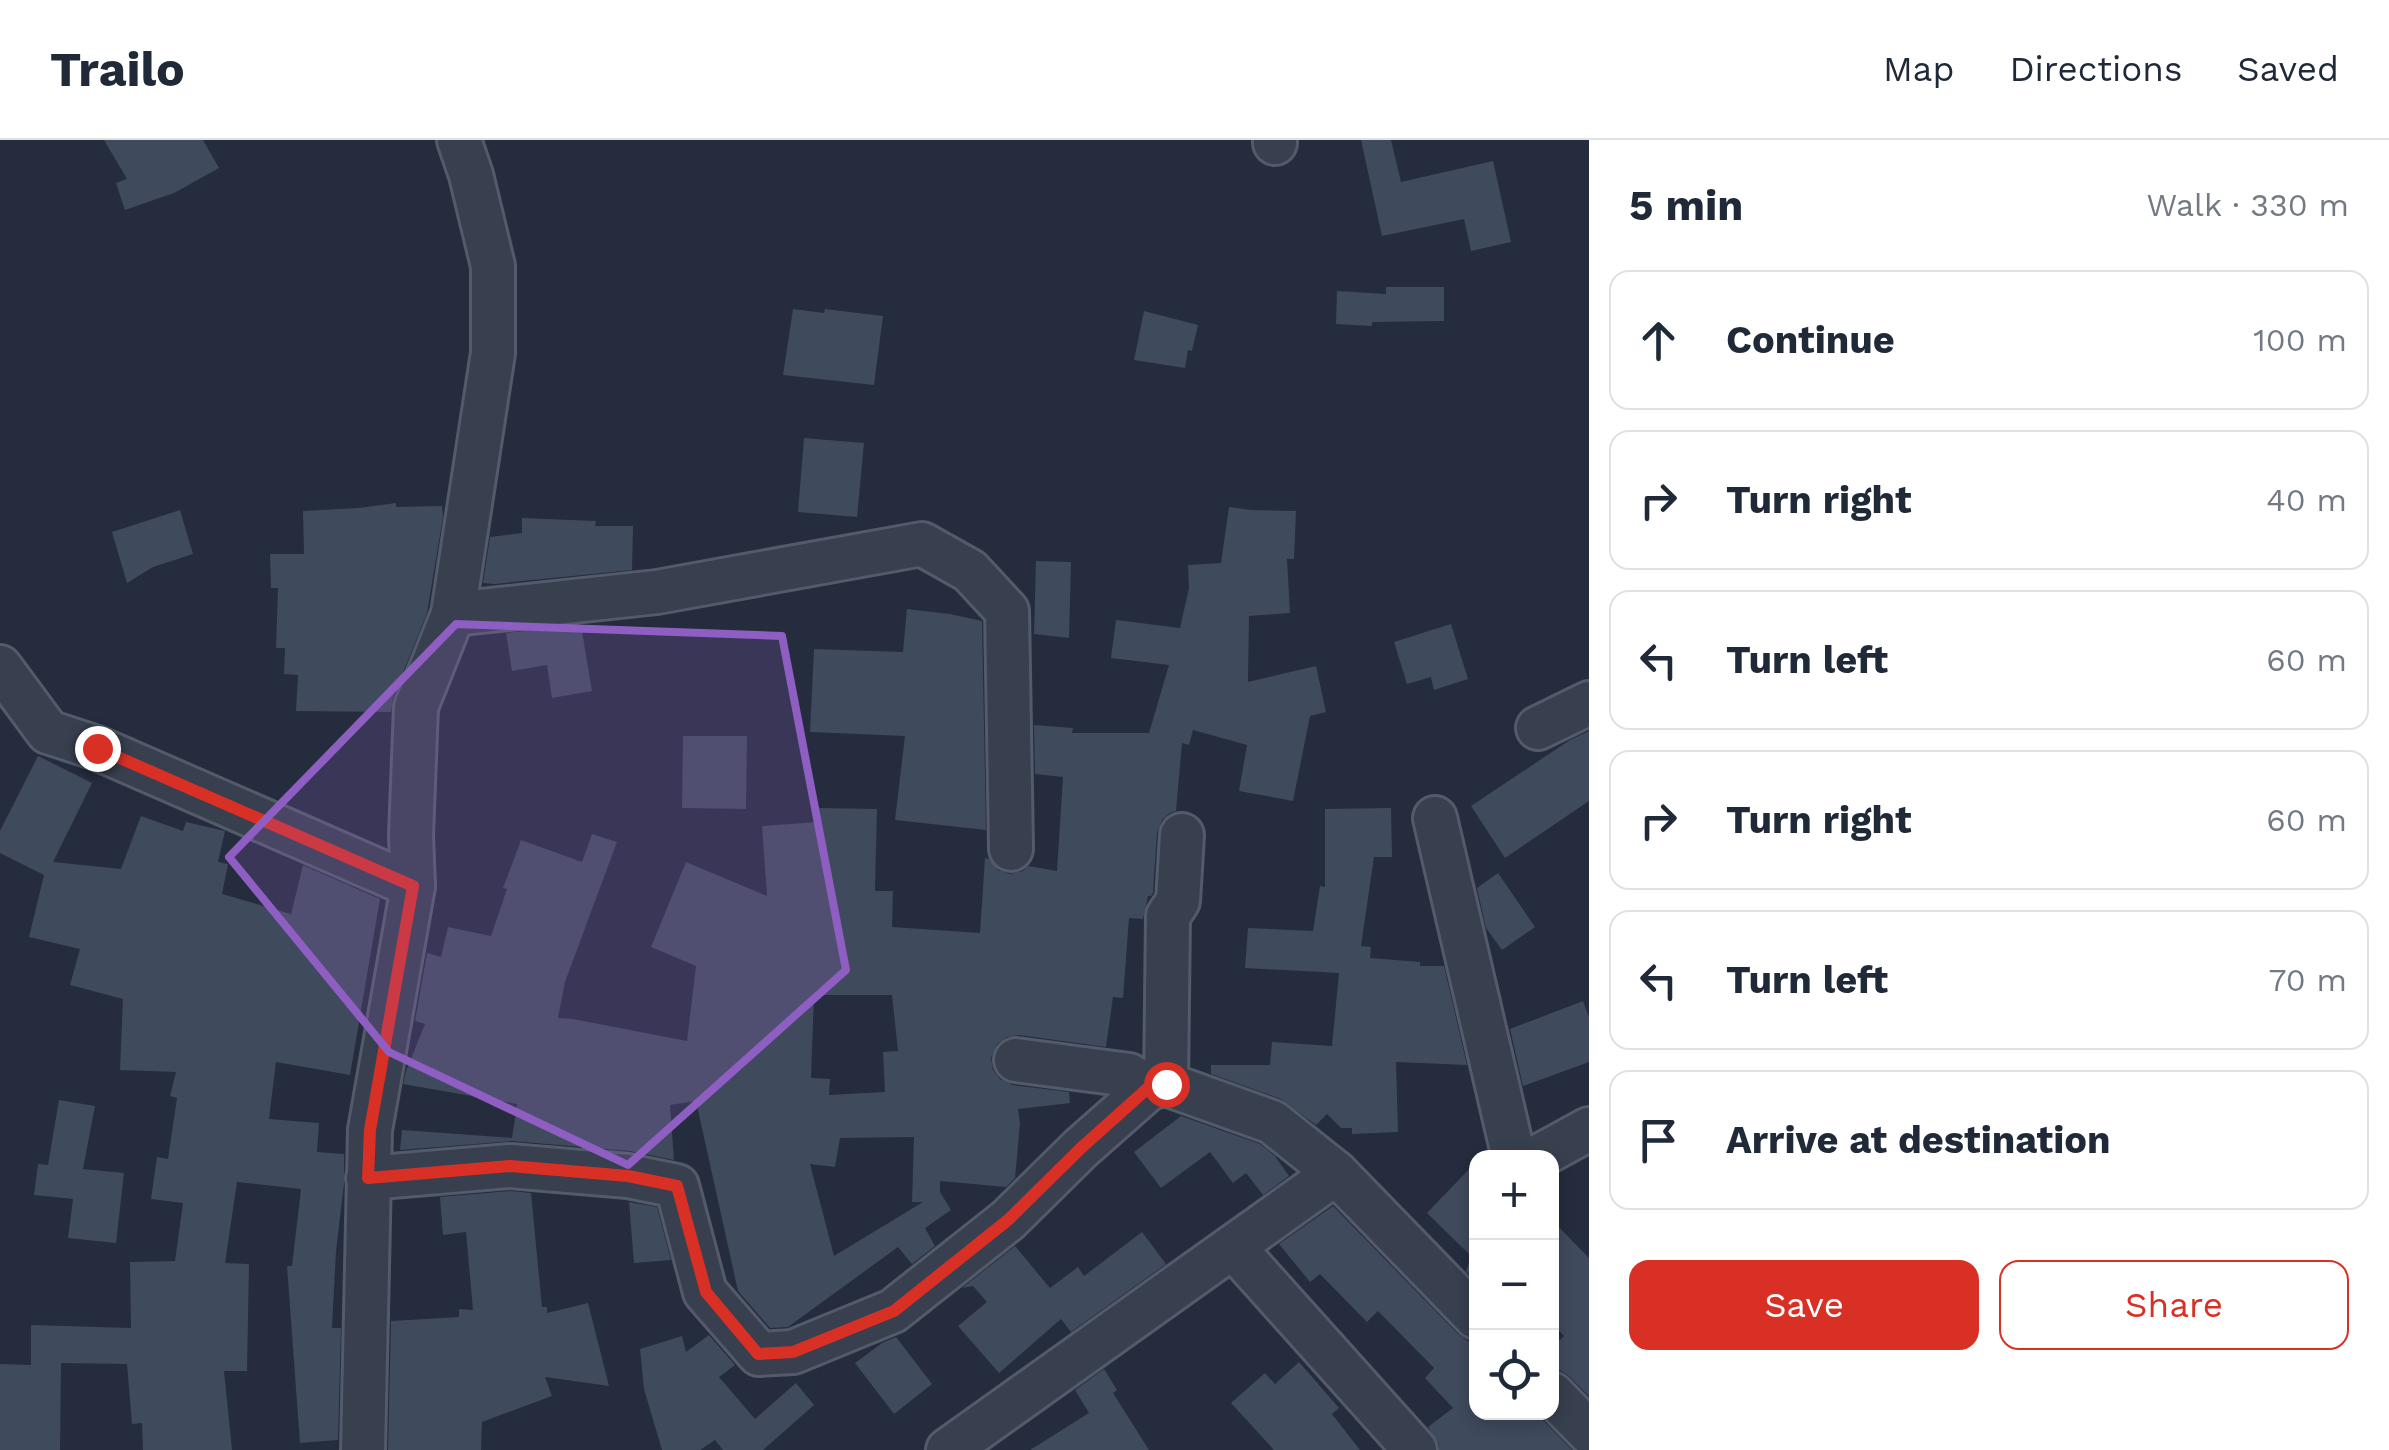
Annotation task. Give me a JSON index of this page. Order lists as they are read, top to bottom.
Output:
{
  "page": {
    "header": "Trailo",
    "nav": ["Map", "Directions", "Saved"],
    "heading": ["5 min", "Walk · 330 m"],
    "list": [
      ["Continue", "100 m"],
      ["Turn right", "40 m"],
      ["Turn left", "60 m"],
      ["Turn right", "60 m"],
      ["Turn left", "70 m"],
      "Arrive at destination"
    ],
    "map_buttons": ["+", "−"],
    "buttons": ["Save", "Share"]
  }
}
